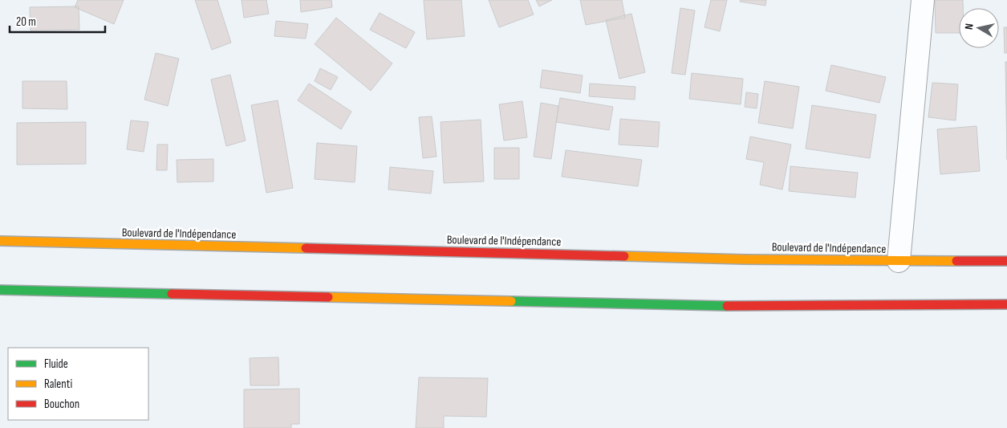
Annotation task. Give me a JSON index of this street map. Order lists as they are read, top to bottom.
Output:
{
  "streets": {
    "main road": ["Boulevard de l'Indépendance"]
  },
  "legend": ["Fluide", "Ralenti", "Bouchon"],
  "scale_bar": "20 m",
  "north": "left"
}
